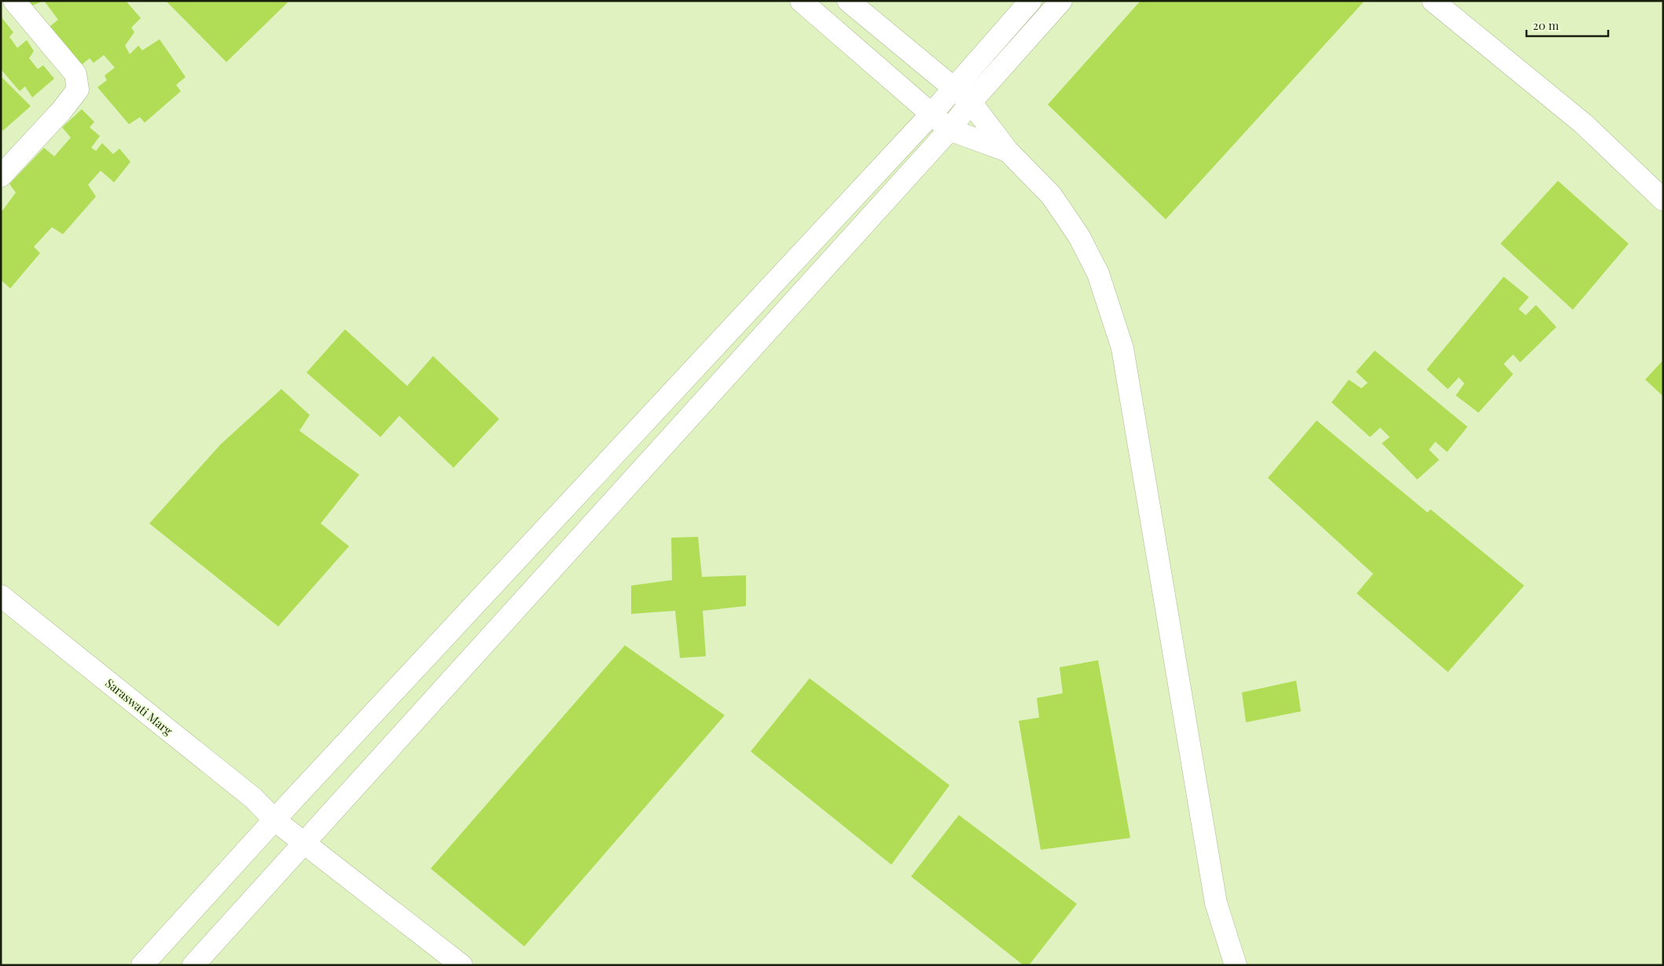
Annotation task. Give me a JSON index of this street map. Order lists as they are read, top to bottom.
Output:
{
  "streets": {
    "main road": ["Saraswati Marg"]
  },
  "scale_bar": "20 m"
}
